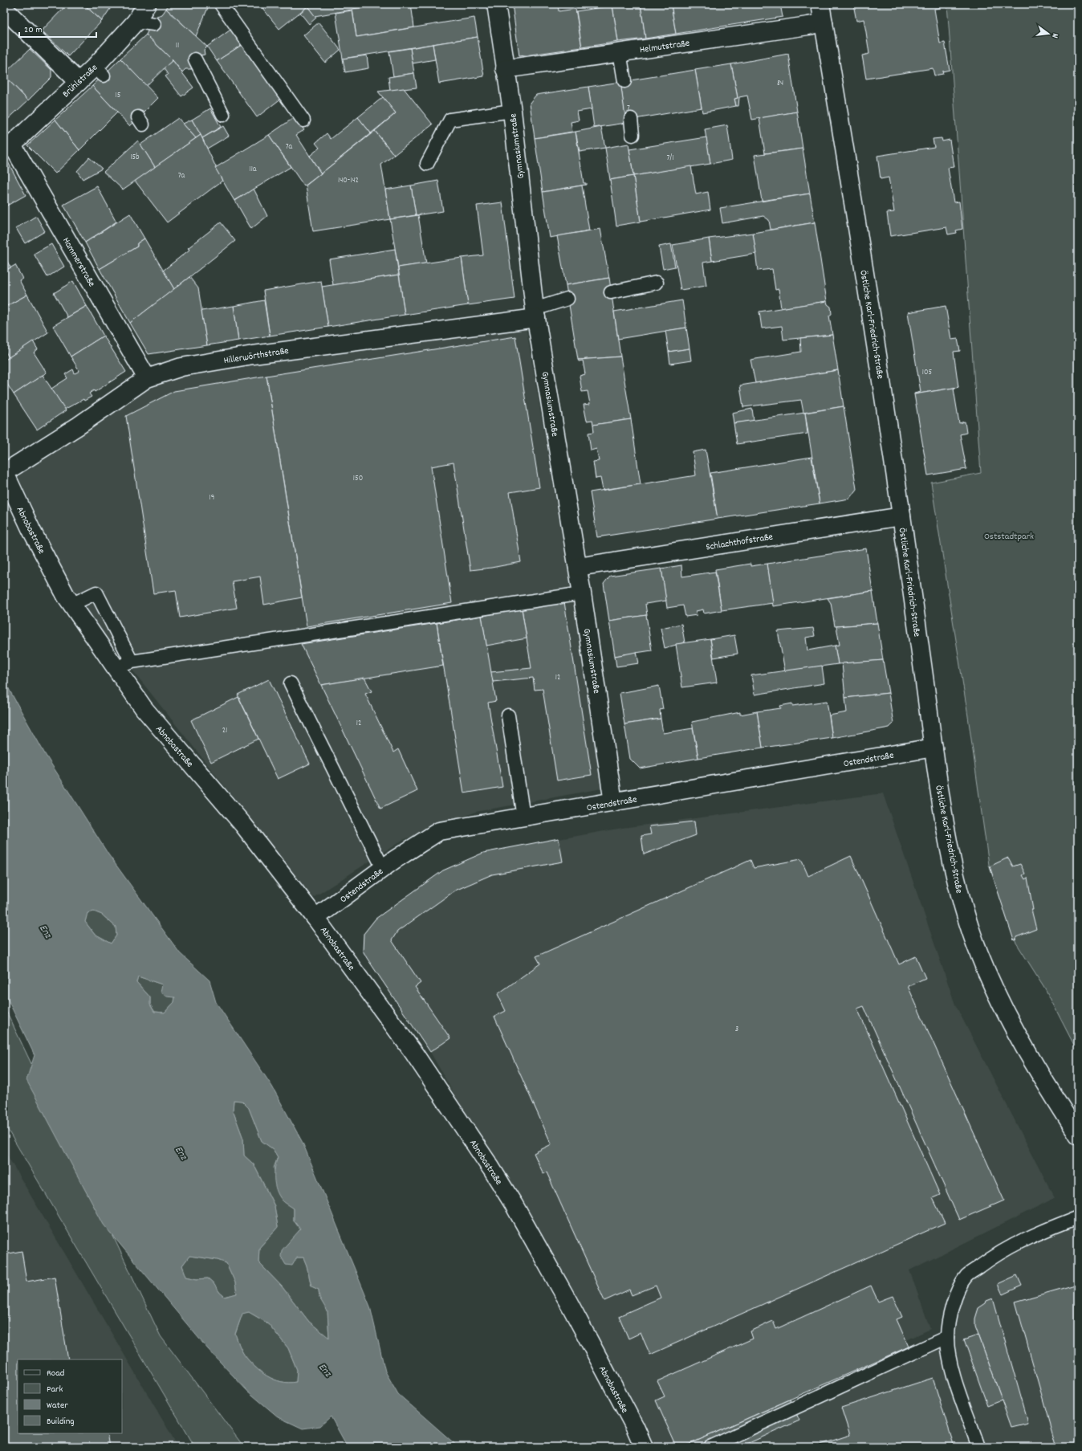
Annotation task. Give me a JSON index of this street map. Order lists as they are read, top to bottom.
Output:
{
  "streets": {
    "street": [
      "Helmutstraße",
      "Brühlstraße",
      "Gymnasiumstraße",
      "Hammerstraße",
      "Östliche Karl-Friedrich-Straße",
      "Hillerwörthstraße",
      "Abnobastraße",
      "Schlachthofstraße",
      "Ostendstraße"
    ]
  },
  "crossings": [
    ["Helmutstraße", "Gymnasiumstraße"],
    ["Helmutstraße", "Östliche Karl-Friedrich-Straße"],
    ["Brühlstraße", "Hammerstraße"],
    ["Gymnasiumstraße", "Hillerwörthstraße"],
    ["Gymnasiumstraße", "Schlachthofstraße"],
    ["Gymnasiumstraße", "Ostendstraße"],
    ["Hammerstraße", "Hillerwörthstraße"],
    ["Östliche Karl-Friedrich-Straße", "Schlachthofstraße"],
    ["Östliche Karl-Friedrich-Straße", "Ostendstraße"],
    ["Hillerwörthstraße", "Abnobastraße"],
    ["Abnobastraße", "Ostendstraße"]
  ],
  "water": ["Enz"],
  "parks": ["Oststadtpark"],
  "house_numbers": [
    "11",
    "84",
    "15",
    "7",
    "7a",
    "15b",
    "7/1",
    "11a",
    "7a",
    "140-142",
    "105",
    "150",
    "19",
    "12",
    "12",
    "21",
    "3"
  ],
  "legend": [
    "Road",
    "Park",
    "Water",
    "Building"
  ],
  "scale_bar": "20 m",
  "north": "right"
}
